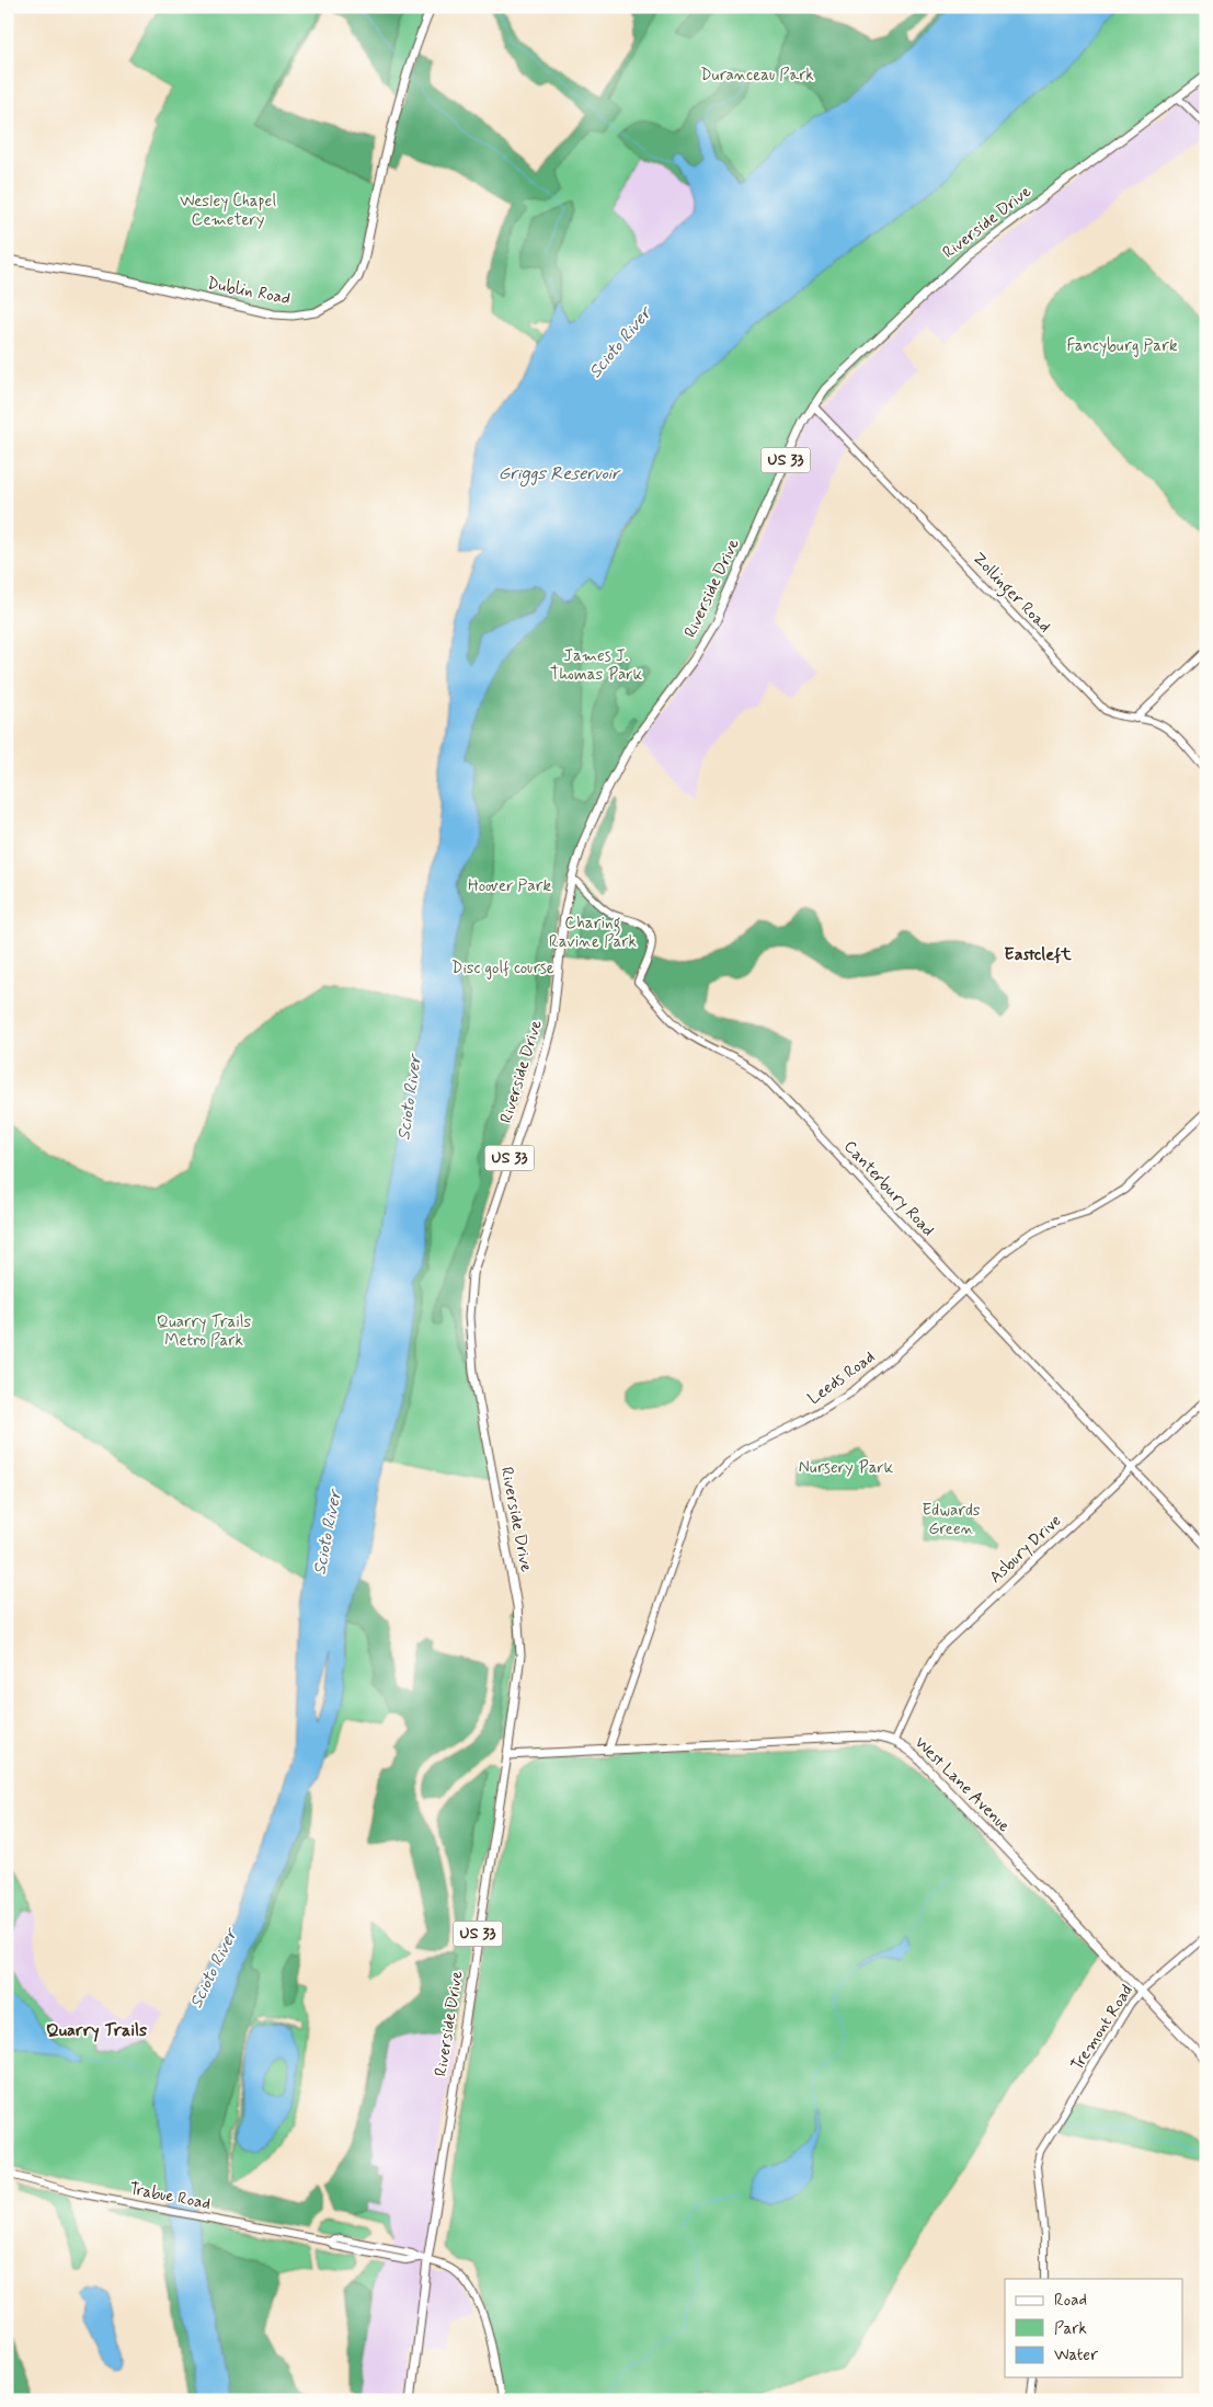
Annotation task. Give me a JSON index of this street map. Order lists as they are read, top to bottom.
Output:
{
  "streets": {
    "main road": [
      "Riverside Drive",
      "Dublin Road",
      "US 33",
      "West Lane Avenue"
    ],
    "street": [
      "Zollinger Road",
      "Canterbury Road",
      "Leeds Road",
      "Asbury Drive",
      "Tremont Road",
      "Trabue Road"
    ]
  },
  "crossings": [
    ["Riverside Drive", "Zollinger Road"],
    ["Riverside Drive", "Canterbury Road"],
    ["Riverside Drive", "West Lane Avenue"],
    ["Riverside Drive", "Trabue Road"],
    ["Canterbury Road", "Leeds Road"],
    ["Canterbury Road", "Asbury Drive"],
    ["Leeds Road", "West Lane Avenue"],
    ["Asbury Drive", "West Lane Avenue"],
    ["West Lane Avenue", "Tremont Road"]
  ],
  "districts": ["Eastcleft", "Quarry Trails"],
  "water": ["Scioto River", "Griggs Reservoir"],
  "parks": [
    "Duranceau Park",
    "Wesley Chapel Cemetery",
    "Fancyburg Park",
    "James J. Thomas Park",
    "Hoover Park",
    "Charing Ravine Park",
    "Disc golf course",
    "Quarry Trails Metro Park",
    "Nursery Park",
    "Edwards Green"
  ],
  "legend": ["Road", "Park", "Water"]
}
